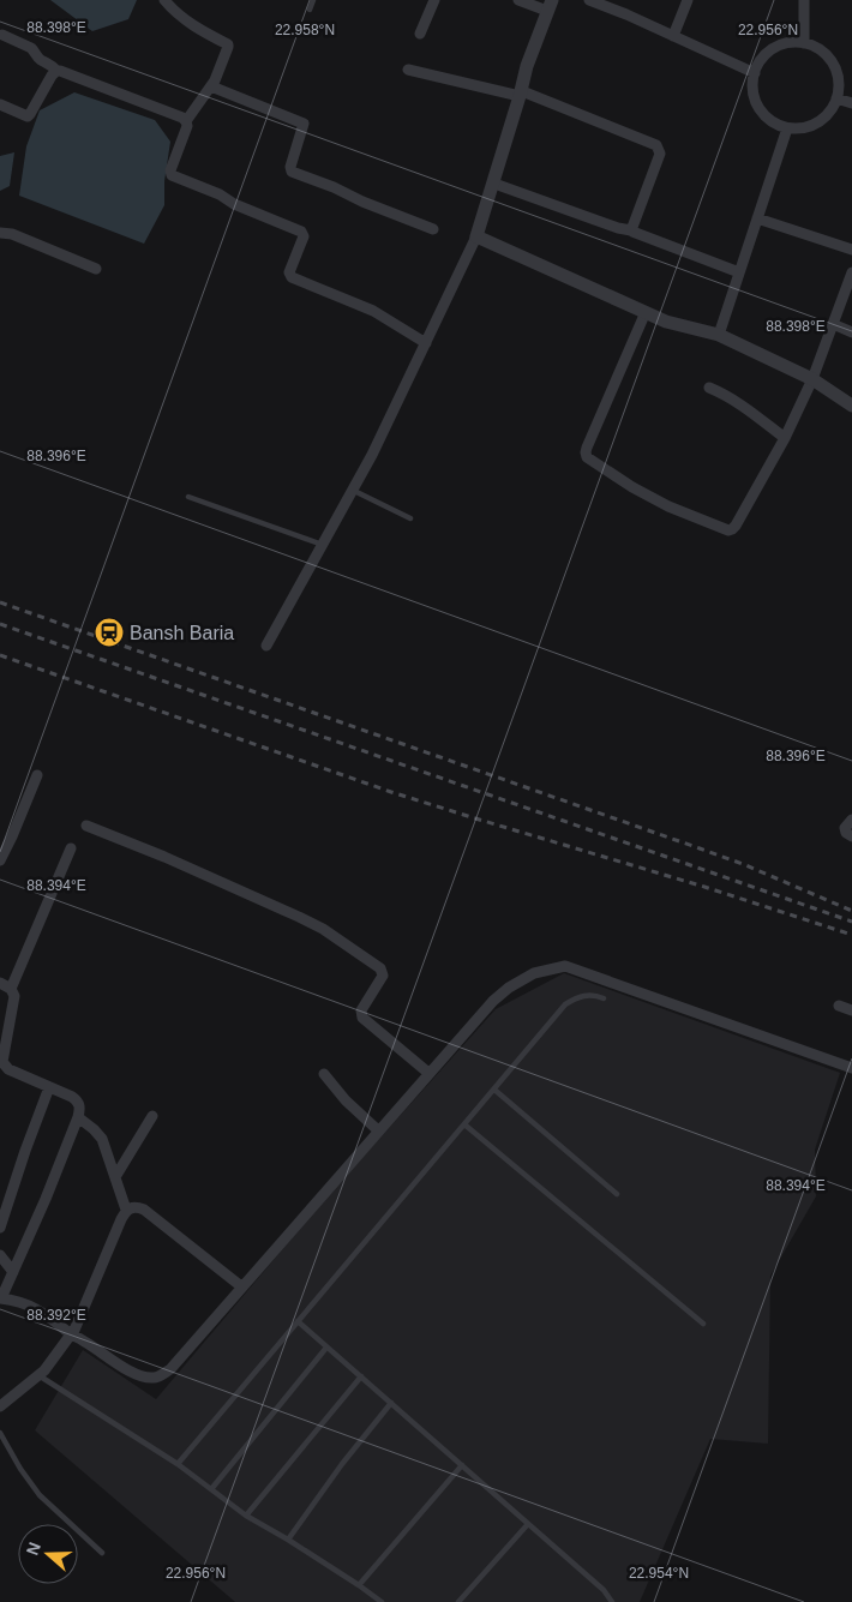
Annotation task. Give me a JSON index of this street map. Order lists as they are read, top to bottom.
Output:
{
  "places": {
    "station": ["Bansh Baria"]
  },
  "north": "left",
  "coordinates": [
    "88.398°E",
    "22.958°N",
    "22.956°N",
    "88.396°E",
    "88.394°E",
    "88.392°E",
    "22.954°N"
  ]
}
